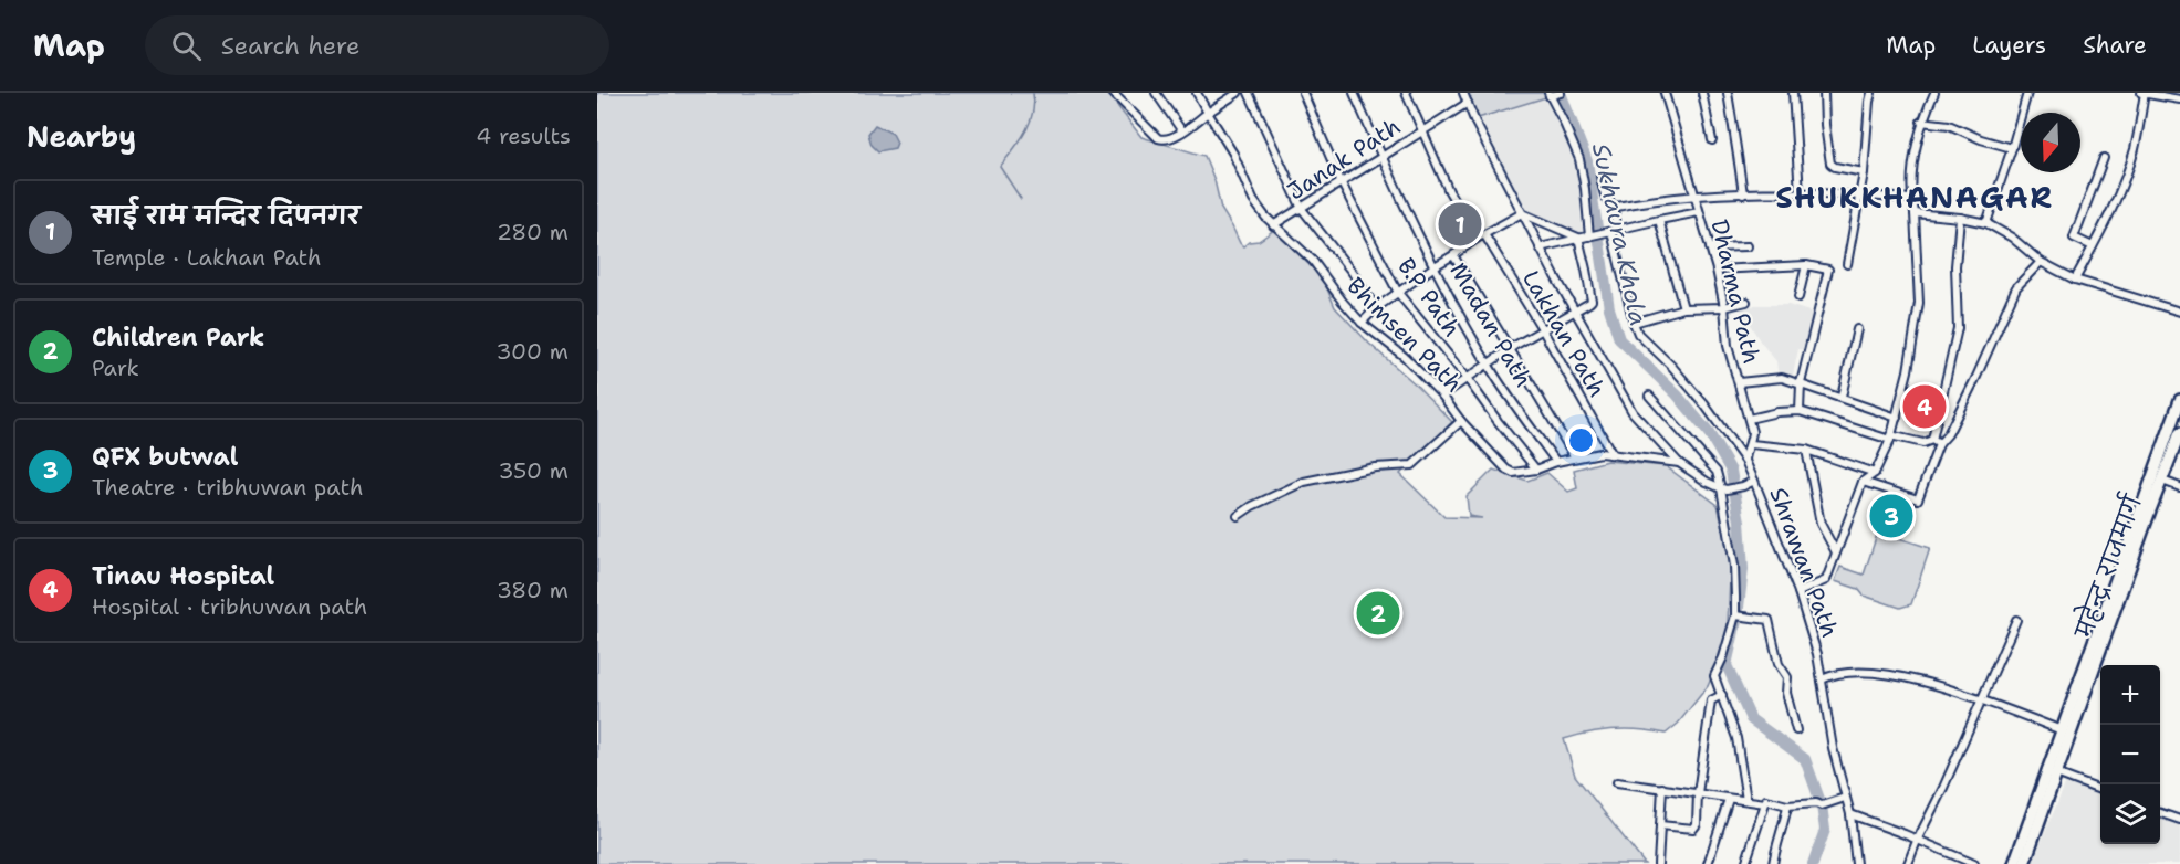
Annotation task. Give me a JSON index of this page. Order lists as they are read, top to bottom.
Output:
{
  "streets": {
    "highway": ["महेन्द्र राजमार्ग"],
    "street": [
      "Janak Path",
      "Dharma Path",
      "B.P Path",
      "Madan Path",
      "Lakhan Path",
      "Bhimsen Path",
      "Shrawan Path"
    ]
  },
  "crossings": [
    ["Janak Path", "B.P Path"],
    ["Janak Path", "Madan Path"],
    ["Janak Path", "Bhimsen Path"],
    ["Dharma Path", "Shrawan Path"],
    ["B.P Path", "Bhimsen Path"],
    ["Madan Path", "Bhimsen Path"],
    ["Lakhan Path", "Bhimsen Path"]
  ],
  "districts": ["SHUKKHANAGAR"],
  "water": ["Sukhaura Khola"],
  "north": "bottom",
  "page": {
    "header": "Map",
    "search": "Search here",
    "nav": ["Map", "Layers", "Share"],
    "heading": ["Nearby", "4 results"],
    "list": [
      {
        "mark": "1",
        "name": "साई राम मन्दिर दिपनगर",
        "note": "Temple · Lakhan Path",
        "value": "280 m"
      },
      {
        "mark": "2",
        "name": "Children Park",
        "note": "Park",
        "value": "300 m"
      },
      {
        "mark": "3",
        "name": "QFX butwal",
        "note": "Theatre · tribhuwan path",
        "value": "350 m"
      },
      {
        "mark": "4",
        "name": "Tinau Hospital",
        "note": "Hospital · tribhuwan path",
        "value": "380 m"
      }
    ],
    "pins": [
      "1",
      "4",
      "3",
      "2"
    ],
    "map_buttons": ["+", "−"]
  }
}
